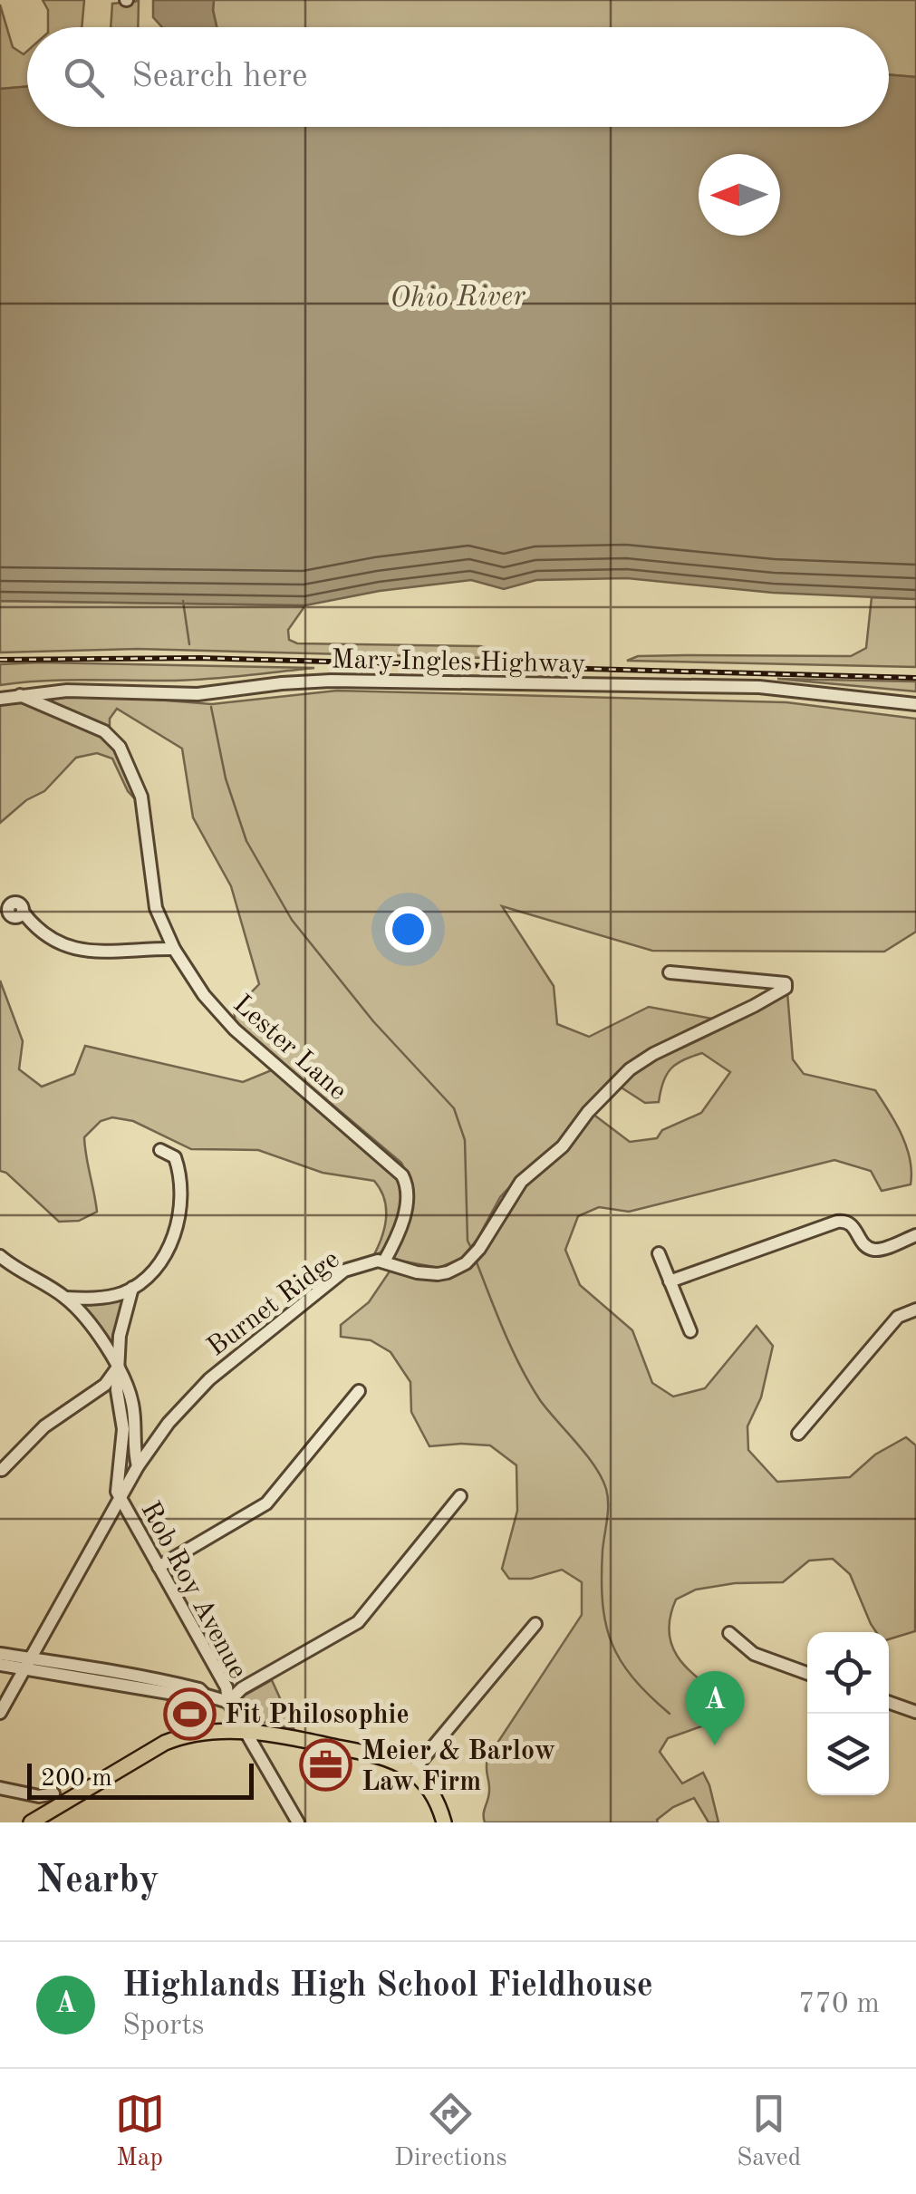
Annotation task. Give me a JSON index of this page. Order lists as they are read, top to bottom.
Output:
{
  "streets": {
    "street": [
      "Mary Ingles Highway",
      "Lester Lane",
      "Burnet Ridge",
      "Rob Roy Avenue"
    ]
  },
  "crossings": [
    ["Mary Ingles Highway", "Lester Lane"],
    ["Lester Lane", "Burnet Ridge"],
    ["Burnet Ridge", "Rob Roy Avenue"]
  ],
  "water": ["Ohio River"],
  "places": {
    "sports": ["Fit Philosophie"],
    "office": ["Meier & Barlow Law Firm"]
  },
  "scale_bar": "200 m",
  "north": "left",
  "page": {
    "search": "Search here",
    "pins": "A",
    "scale": "200 m",
    "heading": "Nearby",
    "list": [
      {
        "mark": "A",
        "name": "Highlands High School Fieldhouse",
        "note": "Sports",
        "value": "770 m"
      }
    ],
    "nav": ["Map", "Directions", "Saved"]
  }
}
